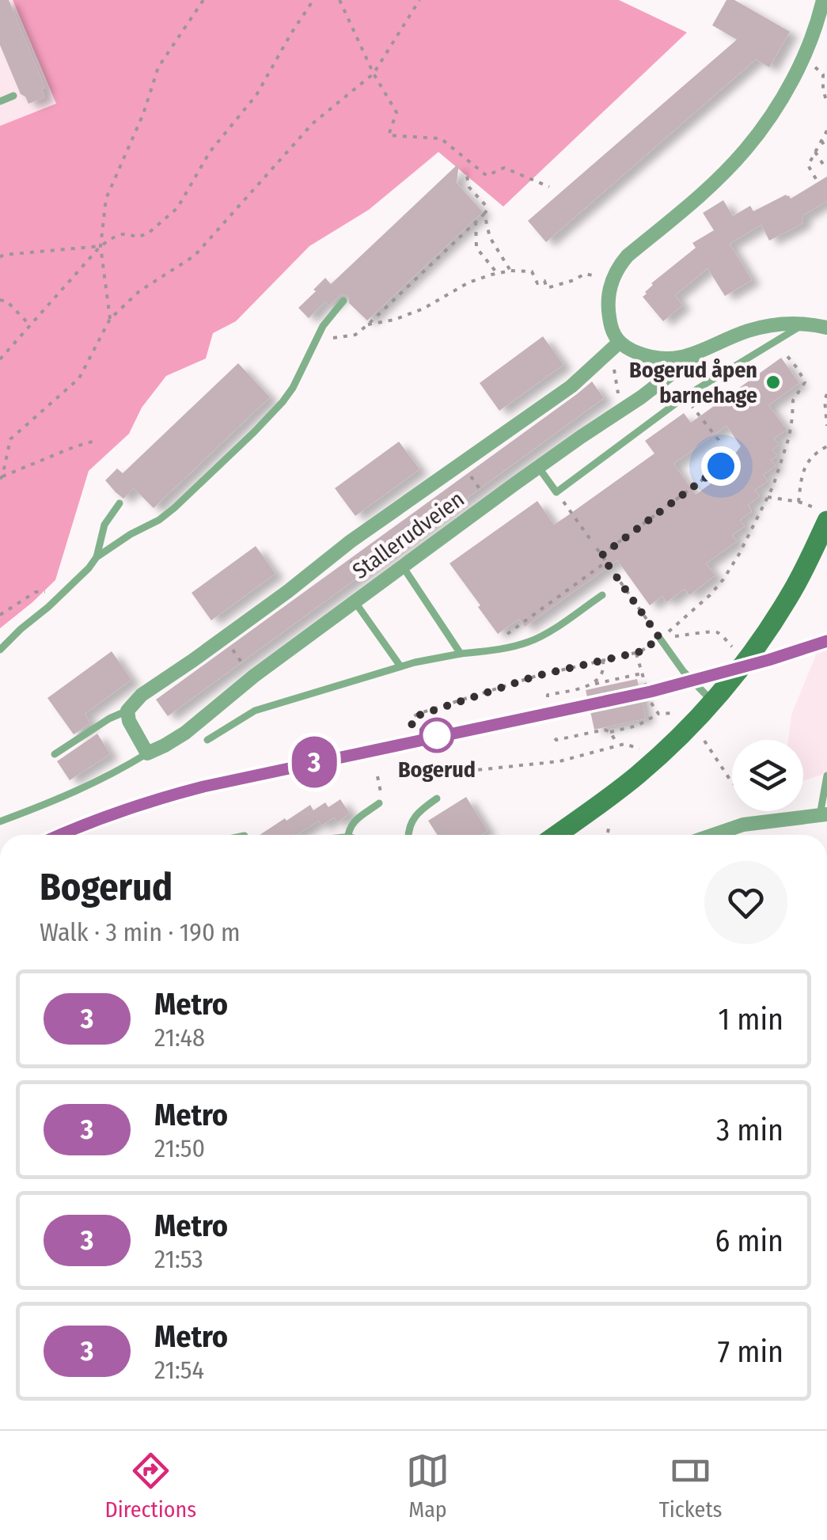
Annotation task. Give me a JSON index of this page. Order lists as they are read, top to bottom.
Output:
{
  "streets": {
    "street": ["Stallerudveien"]
  },
  "places": ["Bogerud åpen barnehage", "Bogerud"],
  "lines": ["metro line 3"],
  "page": {
    "on_map": "3",
    "heading": ["Bogerud", "Walk · 3 min · 190 m"],
    "list": [
      {
        "mark": "3",
        "name": "Metro",
        "note": "21:48",
        "value": "1 min"
      },
      {
        "mark": "3",
        "name": "Metro",
        "note": "21:50",
        "value": "3 min"
      },
      {
        "mark": "3",
        "name": "Metro",
        "note": "21:53",
        "value": "6 min"
      },
      {
        "mark": "3",
        "name": "Metro",
        "note": "21:54",
        "value": "7 min"
      }
    ],
    "tabs": ["Directions", "Map", "Tickets"]
  }
}
